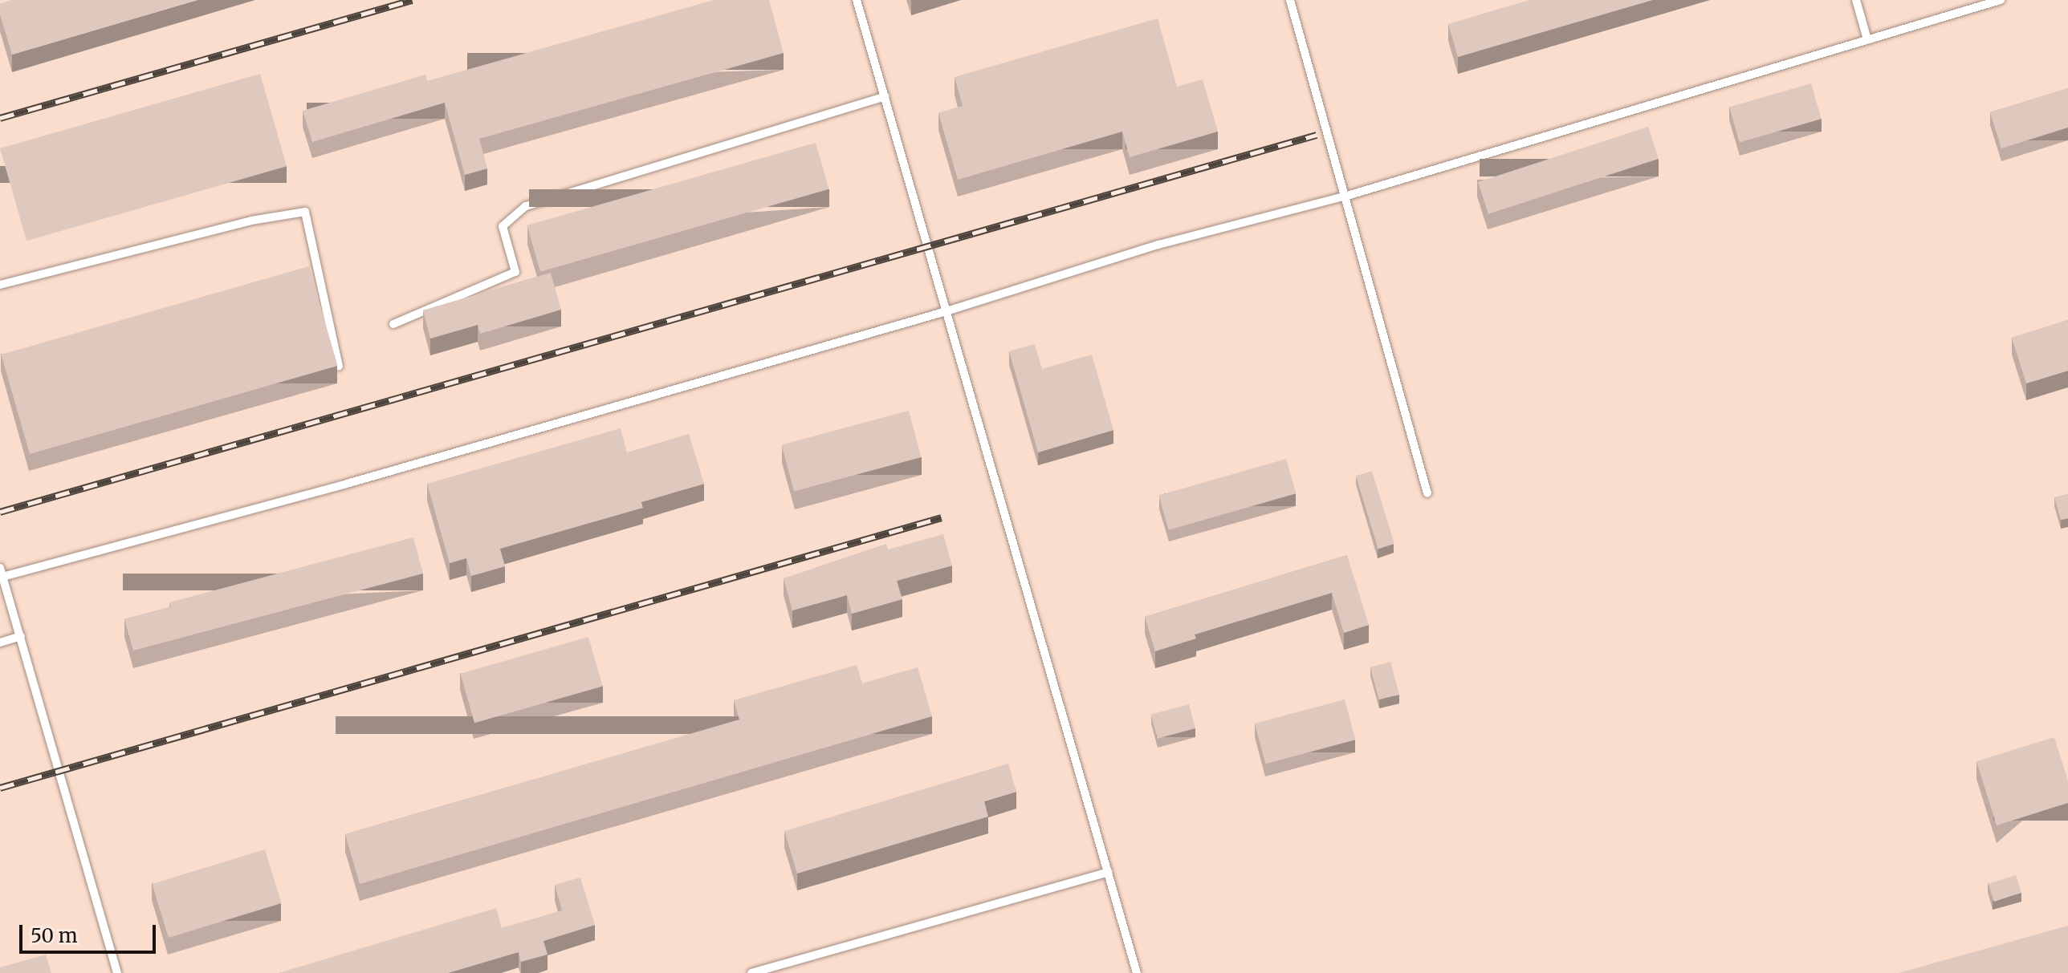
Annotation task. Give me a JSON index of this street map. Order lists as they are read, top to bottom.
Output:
{
  "scale_bar": "50 m"
}
